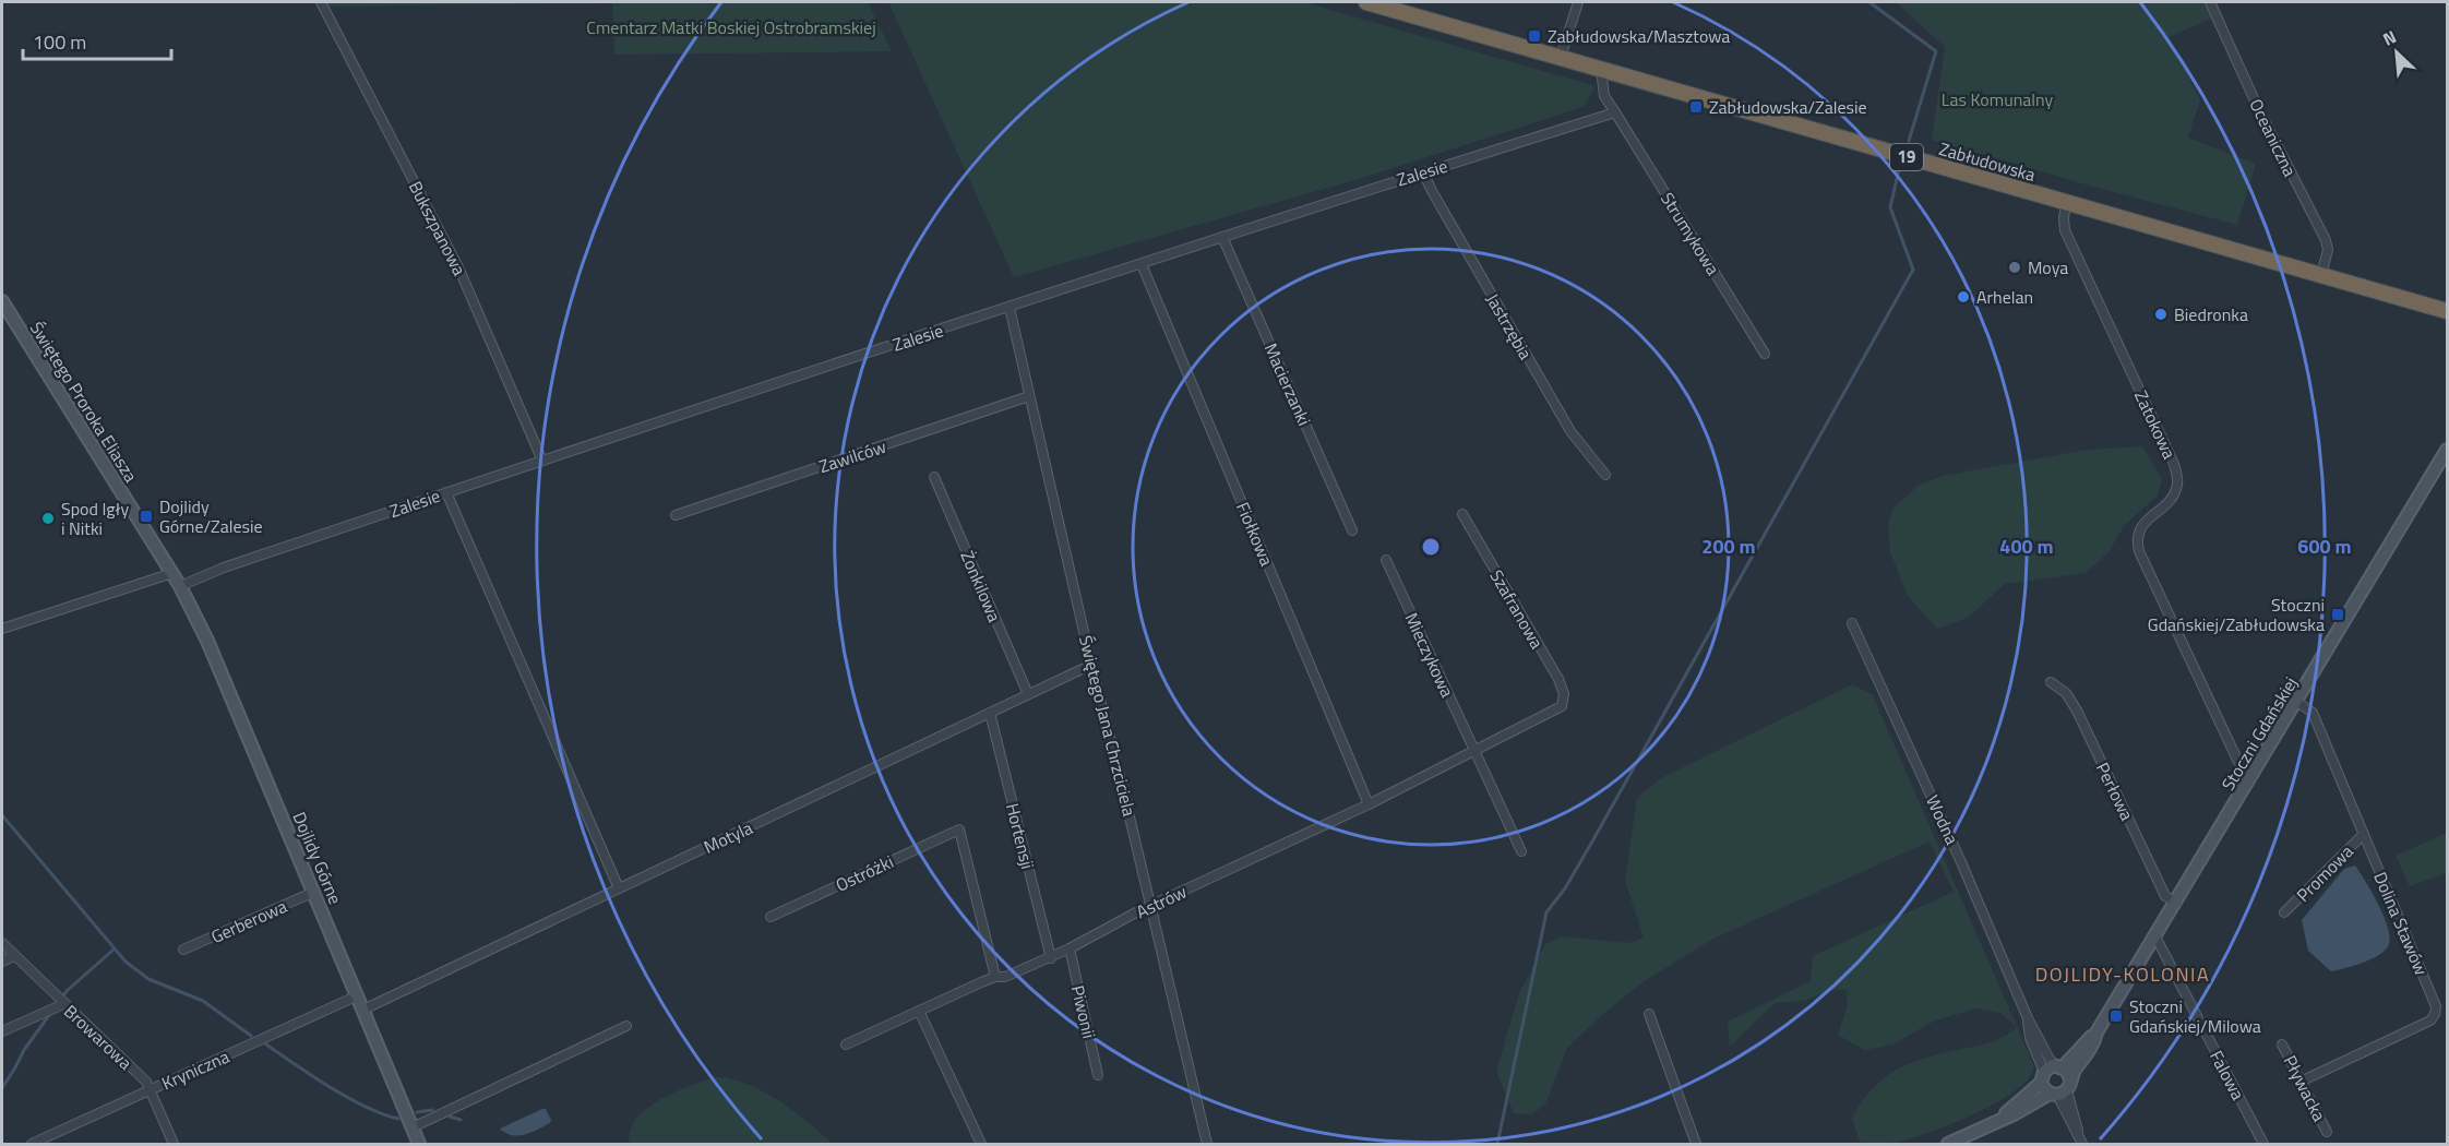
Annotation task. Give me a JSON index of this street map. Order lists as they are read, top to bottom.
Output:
{
  "streets": {
    "highway": ["19", "Zabłudowska"],
    "street": [
      "Oceaniczna",
      "Zalesie",
      "Bukszpanowa",
      "Strumykowa",
      "Jastrzębia",
      "Macierzanki",
      "Świętego Proroka Eliasza",
      "Zatokowa",
      "Zawilców",
      "Fiołkowa",
      "Żonkilowa",
      "Szafranowa",
      "Mieczykowa",
      "Świętego Jana Chrzciciela",
      "Stoczni Gdańskiej",
      "Perłowa",
      "Wodna",
      "Hortensji",
      "Motyla",
      "Dojlidy Górne",
      "Ostróżki",
      "Promowa",
      "Astrów",
      "Gerberowa",
      "Dolina Stawów",
      "Piwonii",
      "Browarowa",
      "Kryniczna",
      "Falowa",
      "Pływacka"
    ]
  },
  "crossings": [
    ["Oceaniczna", "Zabłudowska"],
    ["Zabłudowska", "Zatokowa"],
    ["Zalesie", "Bukszpanowa"],
    ["Zalesie", "Strumykowa"],
    ["Zalesie", "Jastrzębia"],
    ["Zalesie", "Macierzanki"],
    ["Zalesie", "Świętego Proroka Eliasza"],
    ["Zalesie", "Fiołkowa"],
    ["Zalesie", "Świętego Jana Chrzciciela"],
    ["Zalesie", "Dojlidy Górne"],
    ["Świętego Proroka Eliasza", "Dojlidy Górne"],
    ["Zatokowa", "Stoczni Gdańskiej"],
    ["Zawilców", "Świętego Jana Chrzciciela"],
    ["Fiołkowa", "Astrów"],
    ["Żonkilowa", "Motyla"],
    ["Szafranowa", "Astrów"],
    ["Mieczykowa", "Astrów"],
    ["Świętego Jana Chrzciciela", "Motyla"],
    ["Świętego Jana Chrzciciela", "Astrów"],
    ["Stoczni Gdańskiej", "Perłowa"],
    ["Stoczni Gdańskiej", "Wodna"],
    ["Stoczni Gdańskiej", "Dolina Stawów"],
    ["Stoczni Gdańskiej", "Falowa"],
    ["Hortensji", "Motyla"],
    ["Hortensji", "Astrów"],
    ["Motyla", "Dojlidy Górne"],
    ["Dojlidy Górne", "Gerberowa"],
    ["Dojlidy Górne", "Kryniczna"],
    ["Ostróżki", "Astrów"],
    ["Promowa", "Dolina Stawów"],
    ["Astrów", "Piwonii"],
    ["Dolina Stawów", "Pływacka"],
    ["Browarowa", "Kryniczna"]
  ],
  "districts": ["DOJLIDY-KOLONIA"],
  "parks": ["Cmentarz Matki Boskiej Ostrobramskiej", "Las Komunalny"],
  "places": {
    "transit": [
      "Zabłudowska/Masztowa",
      "Zabłudowska/Zalesie",
      "Dojlidy Górne/Zalesie",
      "Stoczni Gdańskiej/Zabłudowska",
      "Stoczni Gdańskiej/Milowa"
    ],
    "other": [
      "Moya",
      "Arhelan",
      "Biedronka",
      "Spod Igły i Nitki"
    ]
  },
  "scale_bar": "100 m",
  "north": "top left",
  "rings": ["200 m", "400 m", "600 m"]
}
